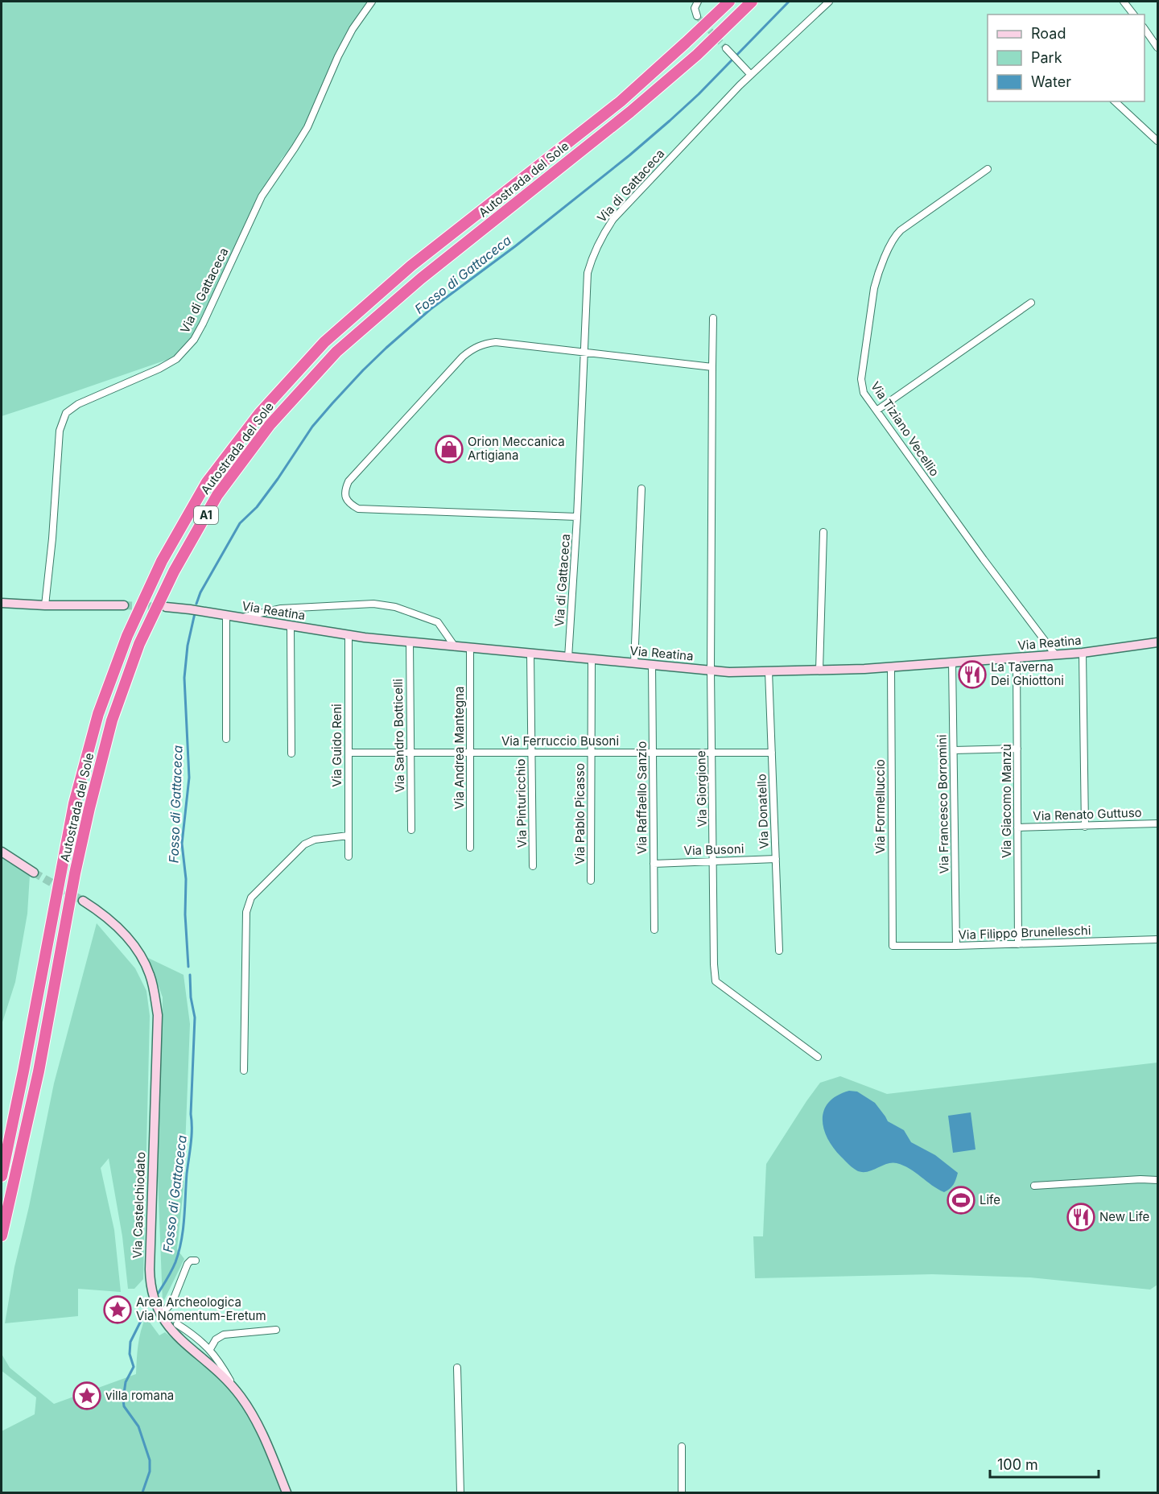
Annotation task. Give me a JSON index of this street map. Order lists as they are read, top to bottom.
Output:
{
  "streets": {
    "highway": ["Autostrada del Sole", "A1"],
    "street": [
      "Via di Gattaceca",
      "Via Tiziano Vecellio",
      "Via Reatina",
      "Via Sandro Botticelli",
      "Via Ferruccio Busoni",
      "Via Guido Reni",
      "Via Andrea Mantegna",
      "Via Giorgione",
      "Via Raffaello Sanzio",
      "Via Giacomo Manzù",
      "Via Pinturicchio",
      "Via Francesco Borromini",
      "Via Formelluccio",
      "Via Donatello",
      "Via Pablo Picasso",
      "Via Renato Guttuso",
      "Via Busoni",
      "Via Filippo Brunelleschi",
      "Via Castelchiodato"
    ]
  },
  "crossings": [
    ["Via di Gattaceca", "Via Reatina"],
    ["Via Tiziano Vecellio", "Via Reatina"],
    ["Via Reatina", "Via Sandro Botticelli"],
    ["Via Reatina", "Via Guido Reni"],
    ["Via Reatina", "Via Andrea Mantegna"],
    ["Via Reatina", "Via Giorgione"],
    ["Via Reatina", "Via Raffaello Sanzio"],
    ["Via Reatina", "Via Giacomo Manzù"],
    ["Via Reatina", "Via Pinturicchio"],
    ["Via Reatina", "Via Francesco Borromini"],
    ["Via Reatina", "Via Formelluccio"],
    ["Via Reatina", "Via Donatello"],
    ["Via Reatina", "Via Pablo Picasso"],
    ["Via Sandro Botticelli", "Via Ferruccio Busoni"],
    ["Via Ferruccio Busoni", "Via Guido Reni"],
    ["Via Ferruccio Busoni", "Via Andrea Mantegna"],
    ["Via Ferruccio Busoni", "Via Giorgione"],
    ["Via Ferruccio Busoni", "Via Raffaello Sanzio"],
    ["Via Ferruccio Busoni", "Via Pinturicchio"],
    ["Via Ferruccio Busoni", "Via Donatello"],
    ["Via Ferruccio Busoni", "Via Pablo Picasso"],
    ["Via Giorgione", "Via Busoni"],
    ["Via Raffaello Sanzio", "Via Busoni"],
    ["Via Giacomo Manzù", "Via Renato Guttuso"],
    ["Via Giacomo Manzù", "Via Filippo Brunelleschi"],
    ["Via Francesco Borromini", "Via Filippo Brunelleschi"],
    ["Via Formelluccio", "Via Filippo Brunelleschi"],
    ["Via Donatello", "Via Busoni"]
  ],
  "water": ["Fosso di Gattaceca"],
  "places": {
    "shop": ["Orion Meccanica Artigiana"],
    "restaurant": ["La Taverna Dei Ghiottoni", "New Life"],
    "sports": ["Life"],
    "place": ["Area Archeologica Via Nomentum-Eretum", "villa romana"]
  },
  "legend": ["Road", "Park", "Water"],
  "scale_bar": "100 m"
}
